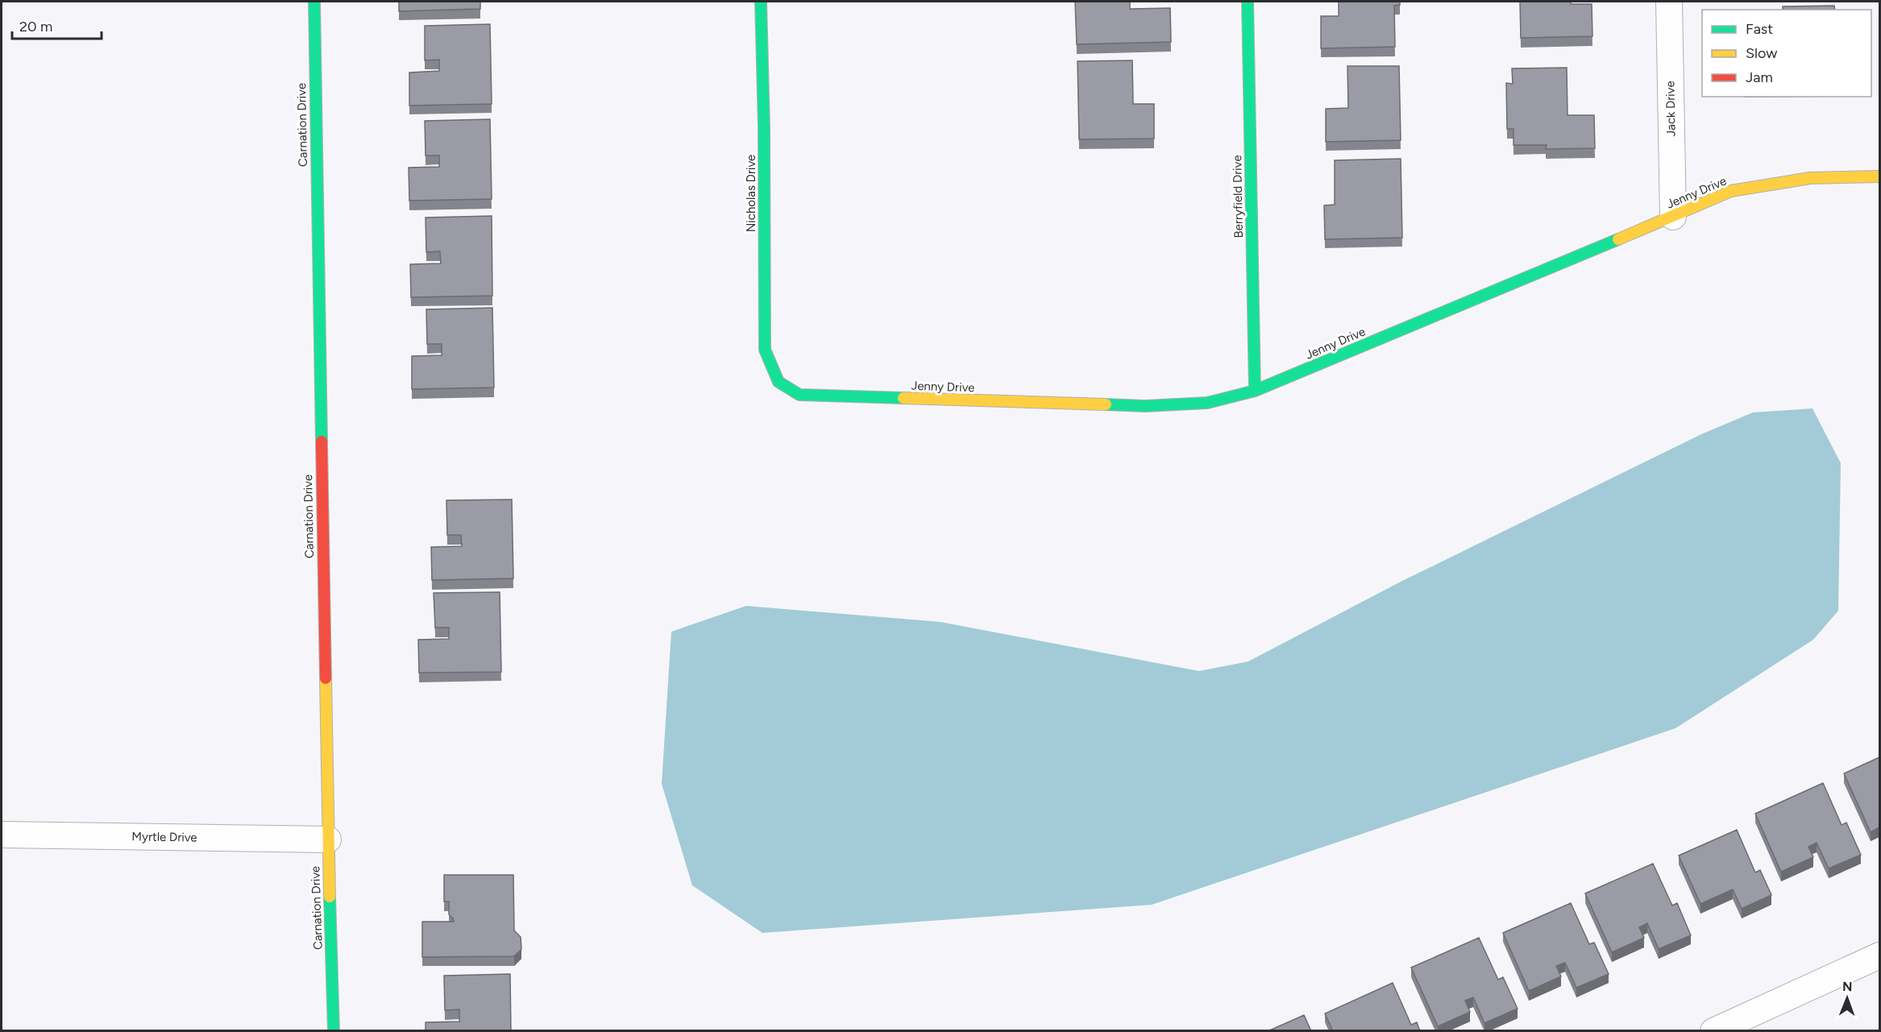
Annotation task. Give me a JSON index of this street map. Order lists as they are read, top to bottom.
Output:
{
  "streets": {
    "street": [
      "Jack Drive",
      "Carnation Drive",
      "Jenny Drive",
      "Nicholas Drive",
      "Berryfield Drive",
      "Myrtle Drive"
    ]
  },
  "crossings": [
    ["Jack Drive", "Jenny Drive"],
    ["Carnation Drive", "Myrtle Drive"],
    ["Jenny Drive", "Nicholas Drive"],
    ["Jenny Drive", "Berryfield Drive"]
  ],
  "legend": ["Fast", "Slow", "Jam"],
  "scale_bar": "20 m",
  "north": "top"
}
